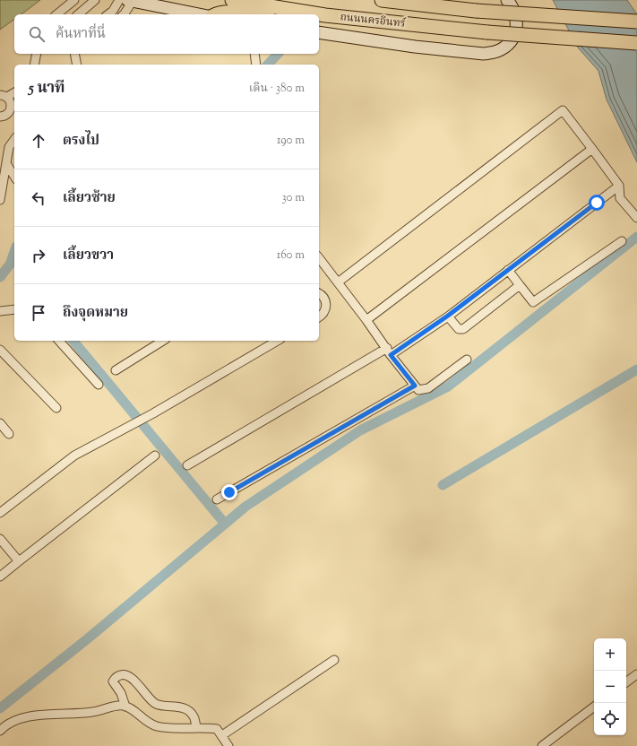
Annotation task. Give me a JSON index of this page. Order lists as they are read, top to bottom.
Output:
{
  "streets": {
    "main road": ["ถนนนครอินทร์"]
  },
  "page": {
    "search": "ค้นหาที่นี่",
    "heading": ["5 นาที", "เดิน · 380 m"],
    "list": [
      ["ตรงไป", "190 m"],
      ["เลี้ยวซ้าย", "30 m"],
      ["เลี้ยวขวา", "160 m"],
      "ถึงจุดหมาย"
    ],
    "map_buttons": ["+", "−"]
  }
}
